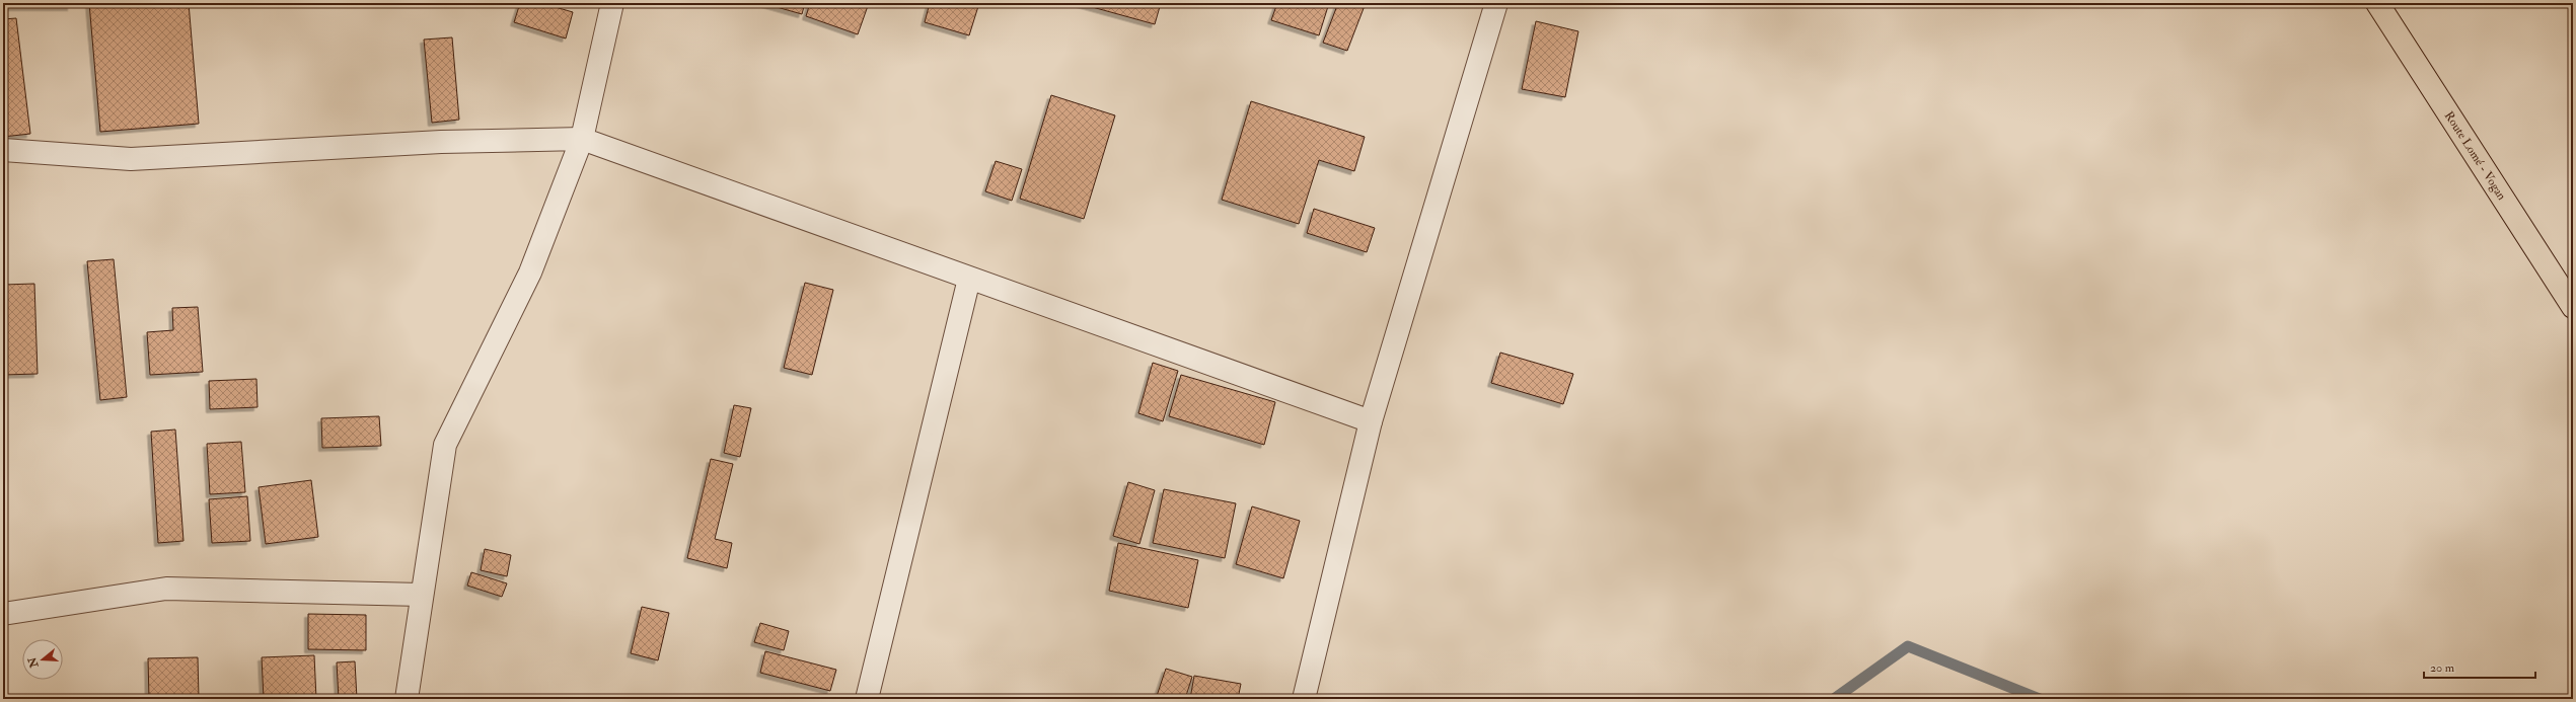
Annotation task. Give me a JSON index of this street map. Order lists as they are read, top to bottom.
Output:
{
  "streets": {
    "main road": ["Route Lomé - Vogan"]
  },
  "scale_bar": "20 m",
  "north": "left"
}
